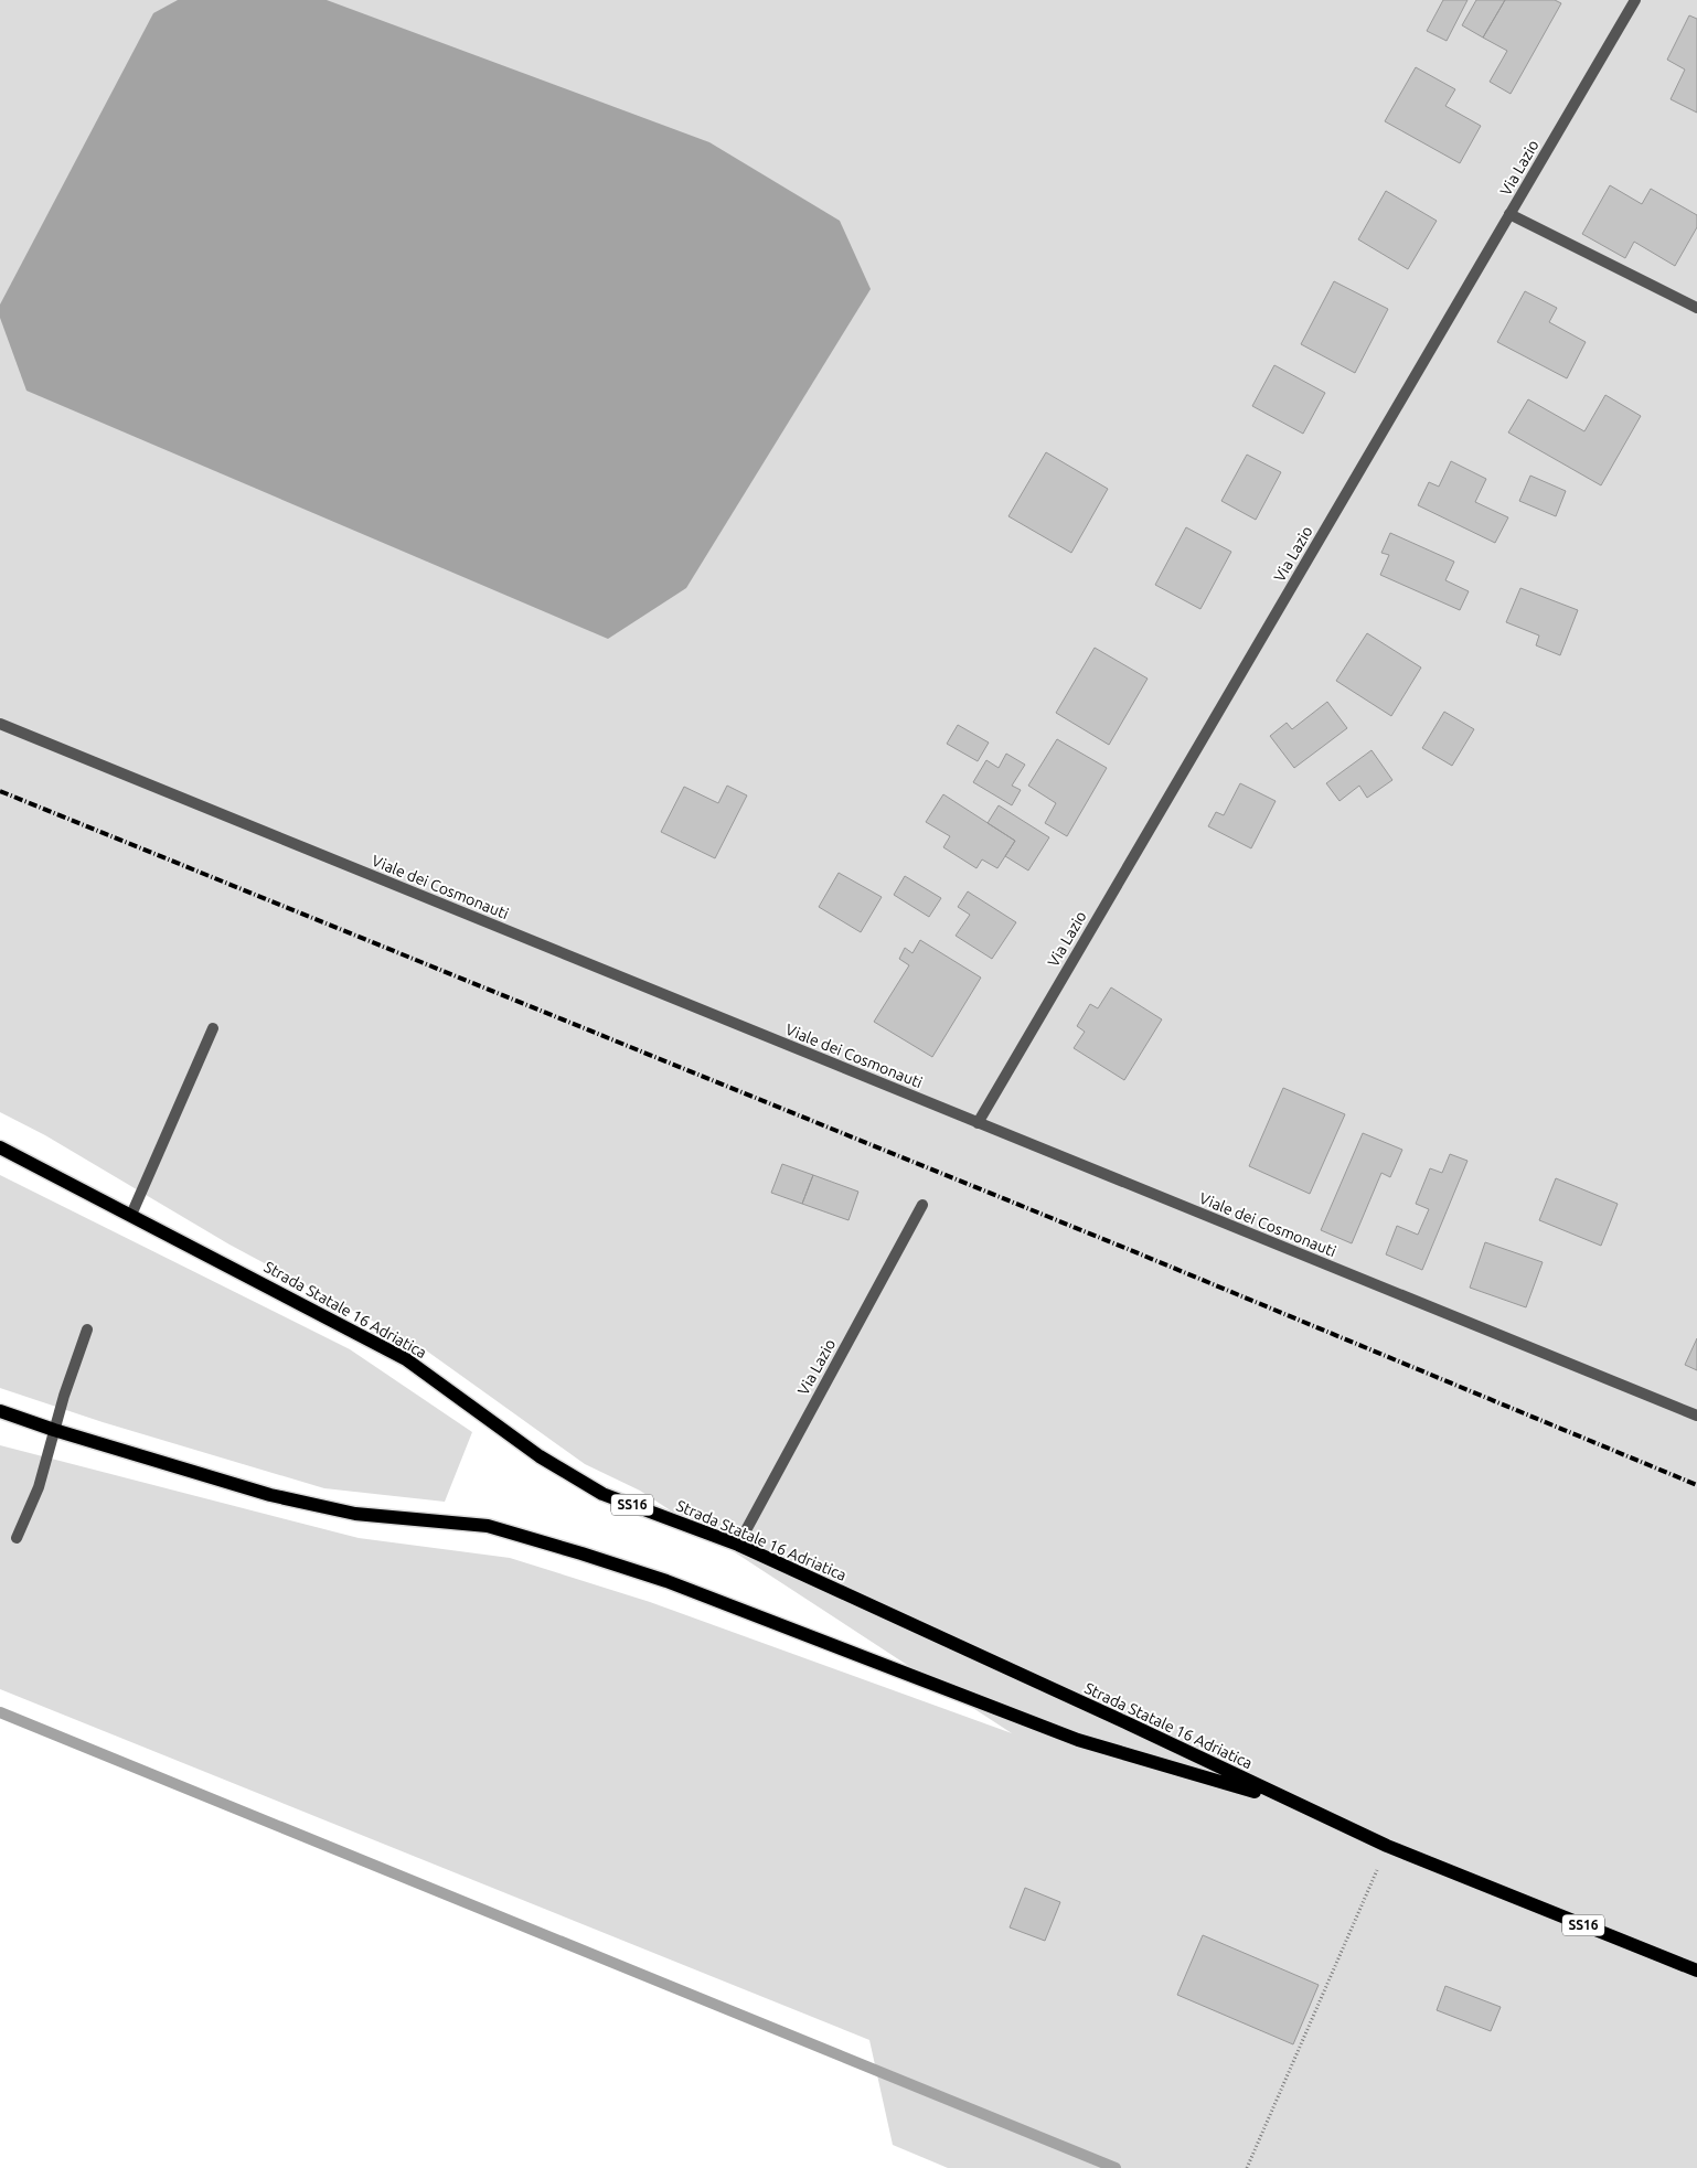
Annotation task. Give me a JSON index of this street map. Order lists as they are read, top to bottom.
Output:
{
  "streets": {
    "main road": ["Strada Statale 16 Adriatica", "SS16"],
    "street": ["Via Lazio", "Viale dei Cosmonauti"]
  },
  "crossings": [
    ["Via Lazio", "Viale dei Cosmonauti"],
    ["Via Lazio", "Strada Statale 16 Adriatica"]
  ]
}
